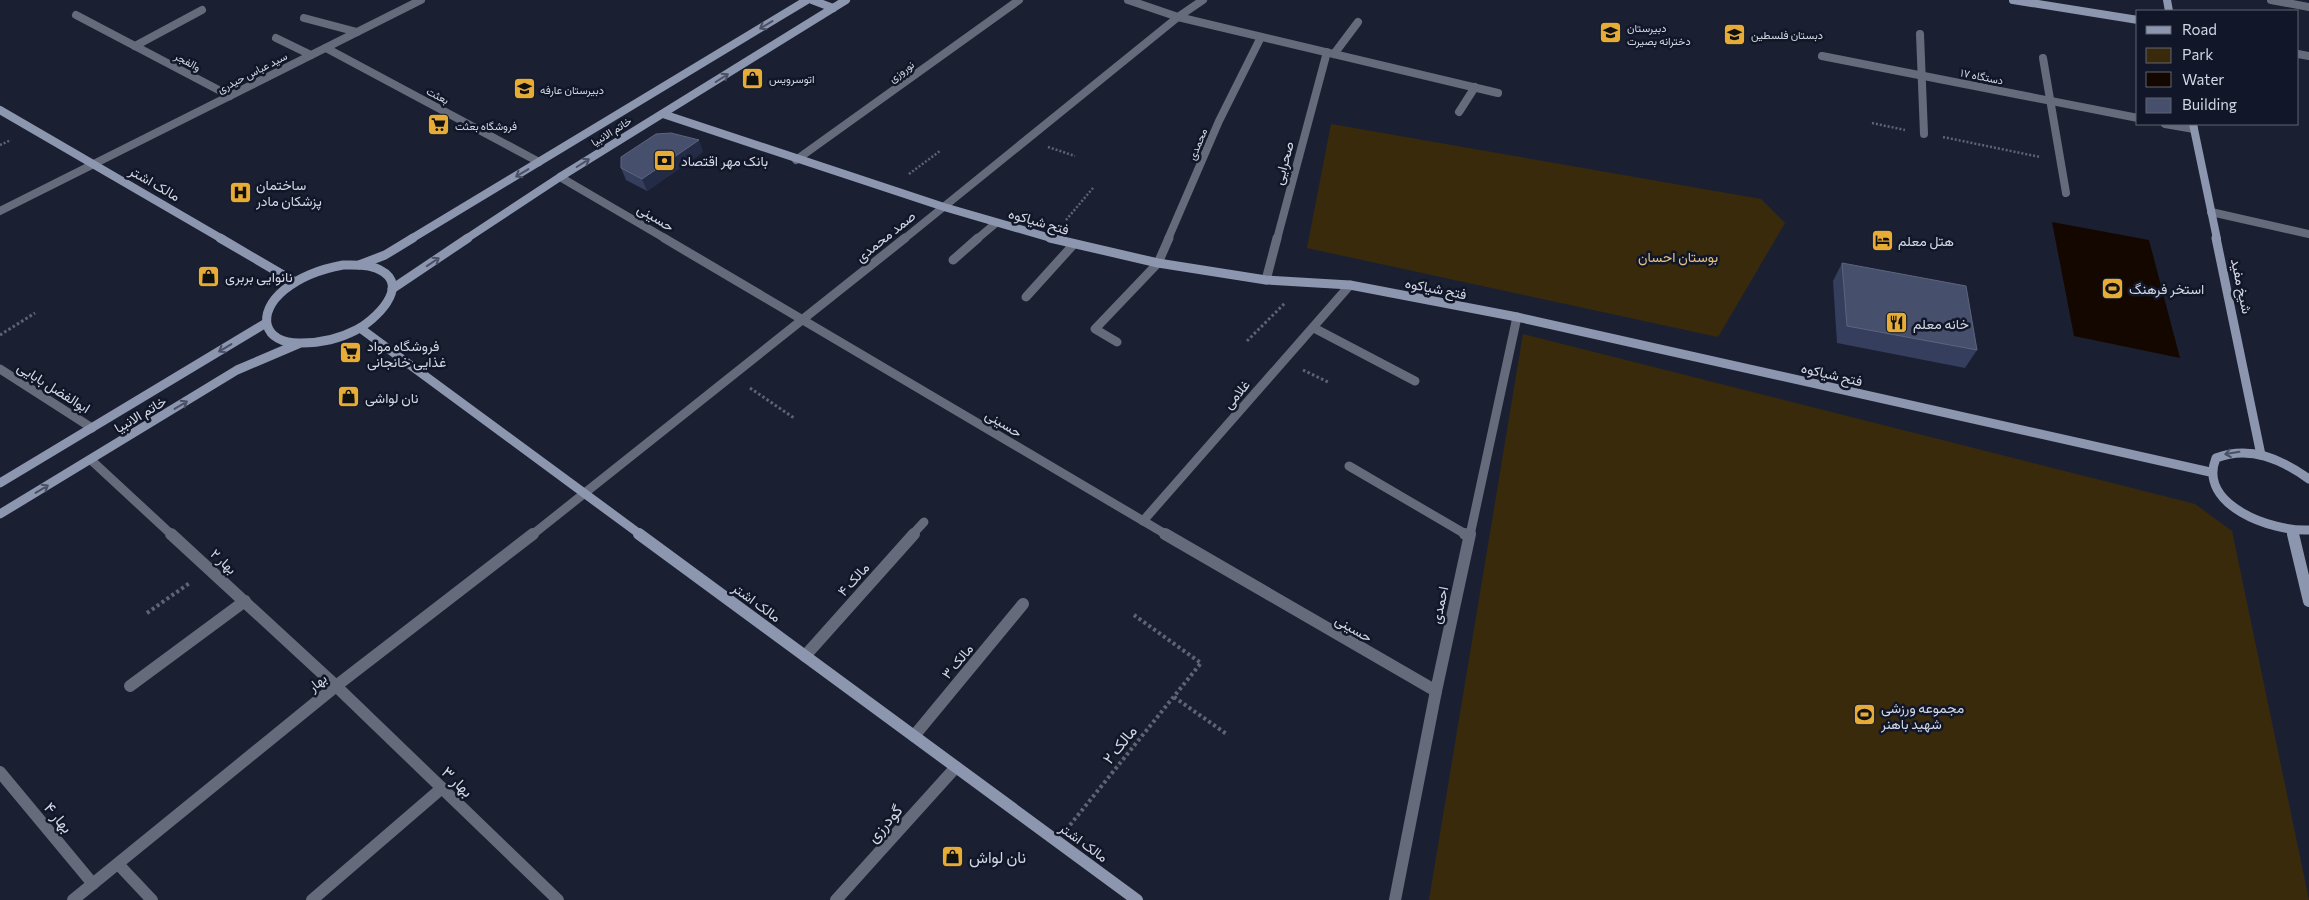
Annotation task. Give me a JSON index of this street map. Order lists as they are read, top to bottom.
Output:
{
  "streets": {
    "street": [
      "والفجر",
      "نوروزی",
      "سید عباس حیدری",
      "۱۷ دستگاه",
      "بعثت",
      "خاتم الانبیا",
      "محمدی",
      "صحرایی",
      "مالک اشتر",
      "حسینی",
      "فتح شیاکوه",
      "صمد محمدی",
      "شیخ مفید",
      "ابوالفضل بابایی",
      "غلامی",
      "بهار ۲",
      "مالک ۴",
      "احمدی",
      "مالک ۳",
      "بهار",
      "بهار ۳",
      "بهار ۴",
      "گودرزی"
    ],
    "path": ["مالک ۲"]
  },
  "crossings": [
    ["والفجر", "سید عباس حیدری"],
    ["نوروزی", "فتح شیاکوه"],
    ["سید عباس حیدری", "بعثت"],
    ["سید عباس حیدری", "مالک اشتر"],
    ["بعثت", "خاتم الانبیا"],
    ["خاتم الانبیا", "حسینی"],
    ["خاتم الانبیا", "فتح شیاکوه"],
    ["خاتم الانبیا", "ابوالفضل بابایی"],
    ["خاتم الانبیا", "بهار ۲"],
    ["محمدی", "فتح شیاکوه"],
    ["صحرایی", "فتح شیاکوه"],
    ["مالک اشتر", "صمد محمدی"],
    ["مالک اشتر", "مالک ۴"],
    ["مالک اشتر", "مالک ۳"],
    ["مالک اشتر", "بهار"],
    ["مالک اشتر", "مالک ۲"],
    ["مالک اشتر", "گودرزی"],
    ["حسینی", "صمد محمدی"],
    ["حسینی", "غلامی"],
    ["حسینی", "احمدی"],
    ["فتح شیاکوه", "صمد محمدی"],
    ["فتح شیاکوه", "غلامی"],
    ["فتح شیاکوه", "احمدی"],
    ["صمد محمدی", "بهار"],
    ["بهار ۲", "بهار"],
    ["بهار ۲", "بهار ۳"],
    ["بهار", "بهار ۳"],
    ["بهار", "بهار ۴"]
  ],
  "parks": ["بوستان احسان"],
  "places": {
    "school or university": ["دبیرستان دخترانه بصیرت", "دبستان فلسطین", "دبیرستان عارفه"],
    "shop": [
      "اتوسرویس",
      "نانوایی بربری",
      "نان لواشی",
      "نان لواش"
    ],
    "supermarket": ["فروشگاه بعثت", "فروشگاه مواد غذایی خانجانی"],
    "bank": ["بانک مهر اقتصاد"],
    "hospital": ["ساختمان پزشکان مادر"],
    "hotel": ["هتل معلم"],
    "sports": ["استخر فرهنگ", "مجموعه ورزشی شهید باهنر"],
    "restaurant": ["خانه معلم"]
  },
  "legend": [
    "Road",
    "Park",
    "Water",
    "Building"
  ]
}
